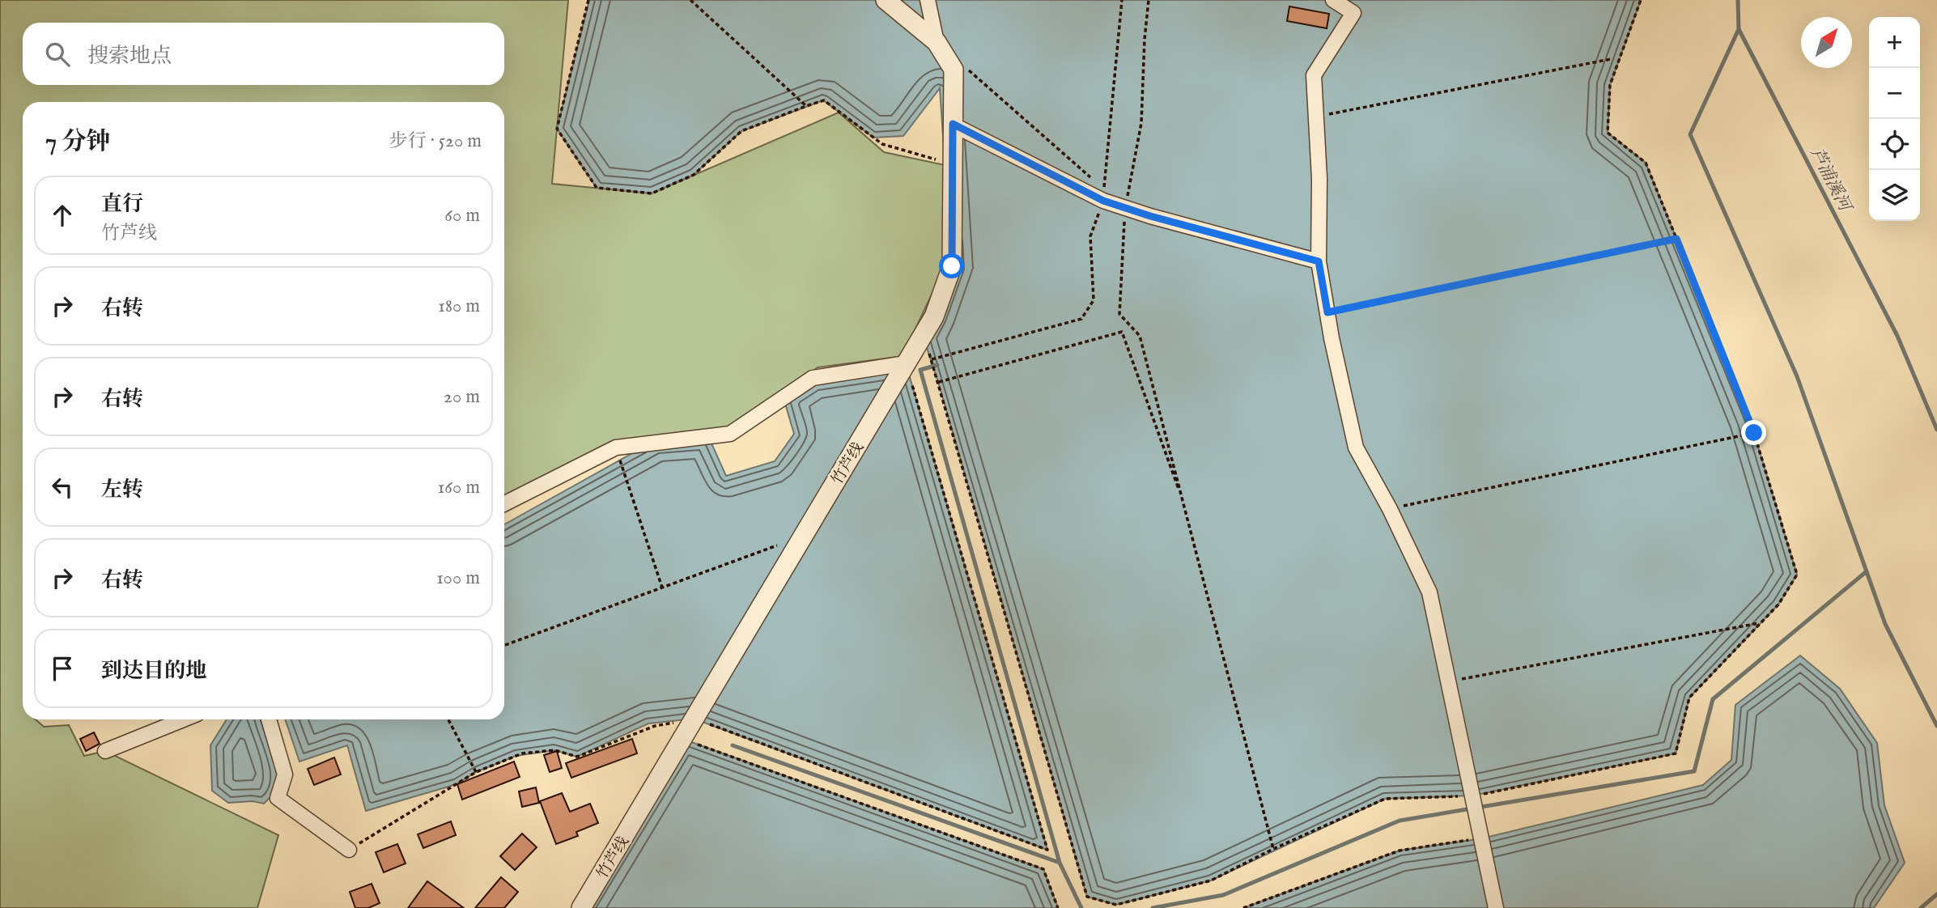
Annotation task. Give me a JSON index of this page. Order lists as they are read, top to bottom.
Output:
{
  "streets": {
    "street": ["竹芦线"]
  },
  "water": ["芦浦溪河"],
  "north": "top right",
  "page": {
    "map_buttons": ["+", "−"],
    "search": "搜索地点",
    "heading": ["7 分钟", "步行 · 520 m"],
    "list": [
      ["直行", "竹芦线", "60 m"],
      ["右转", "180 m"],
      ["右转", "20 m"],
      ["左转", "160 m"],
      ["右转", "100 m"],
      "到达目的地"
    ]
  }
}
